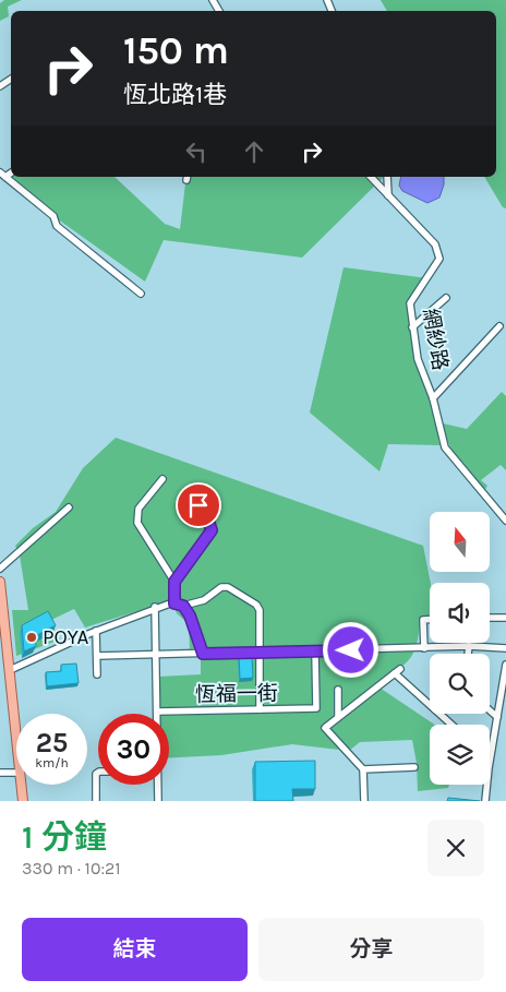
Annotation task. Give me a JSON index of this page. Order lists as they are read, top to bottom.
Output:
{
  "streets": {
    "street": ["網紗路", "恆福一街"]
  },
  "places": ["POYA"],
  "north": "top",
  "page": {
    "turn": ["150 m", "恆北路1巷"],
    "speed": "25 km/h",
    "limit": "30",
    "heading": ["1 分鐘", "330 m · 10:21"],
    "buttons": ["結束", "分享"]
  }
}
